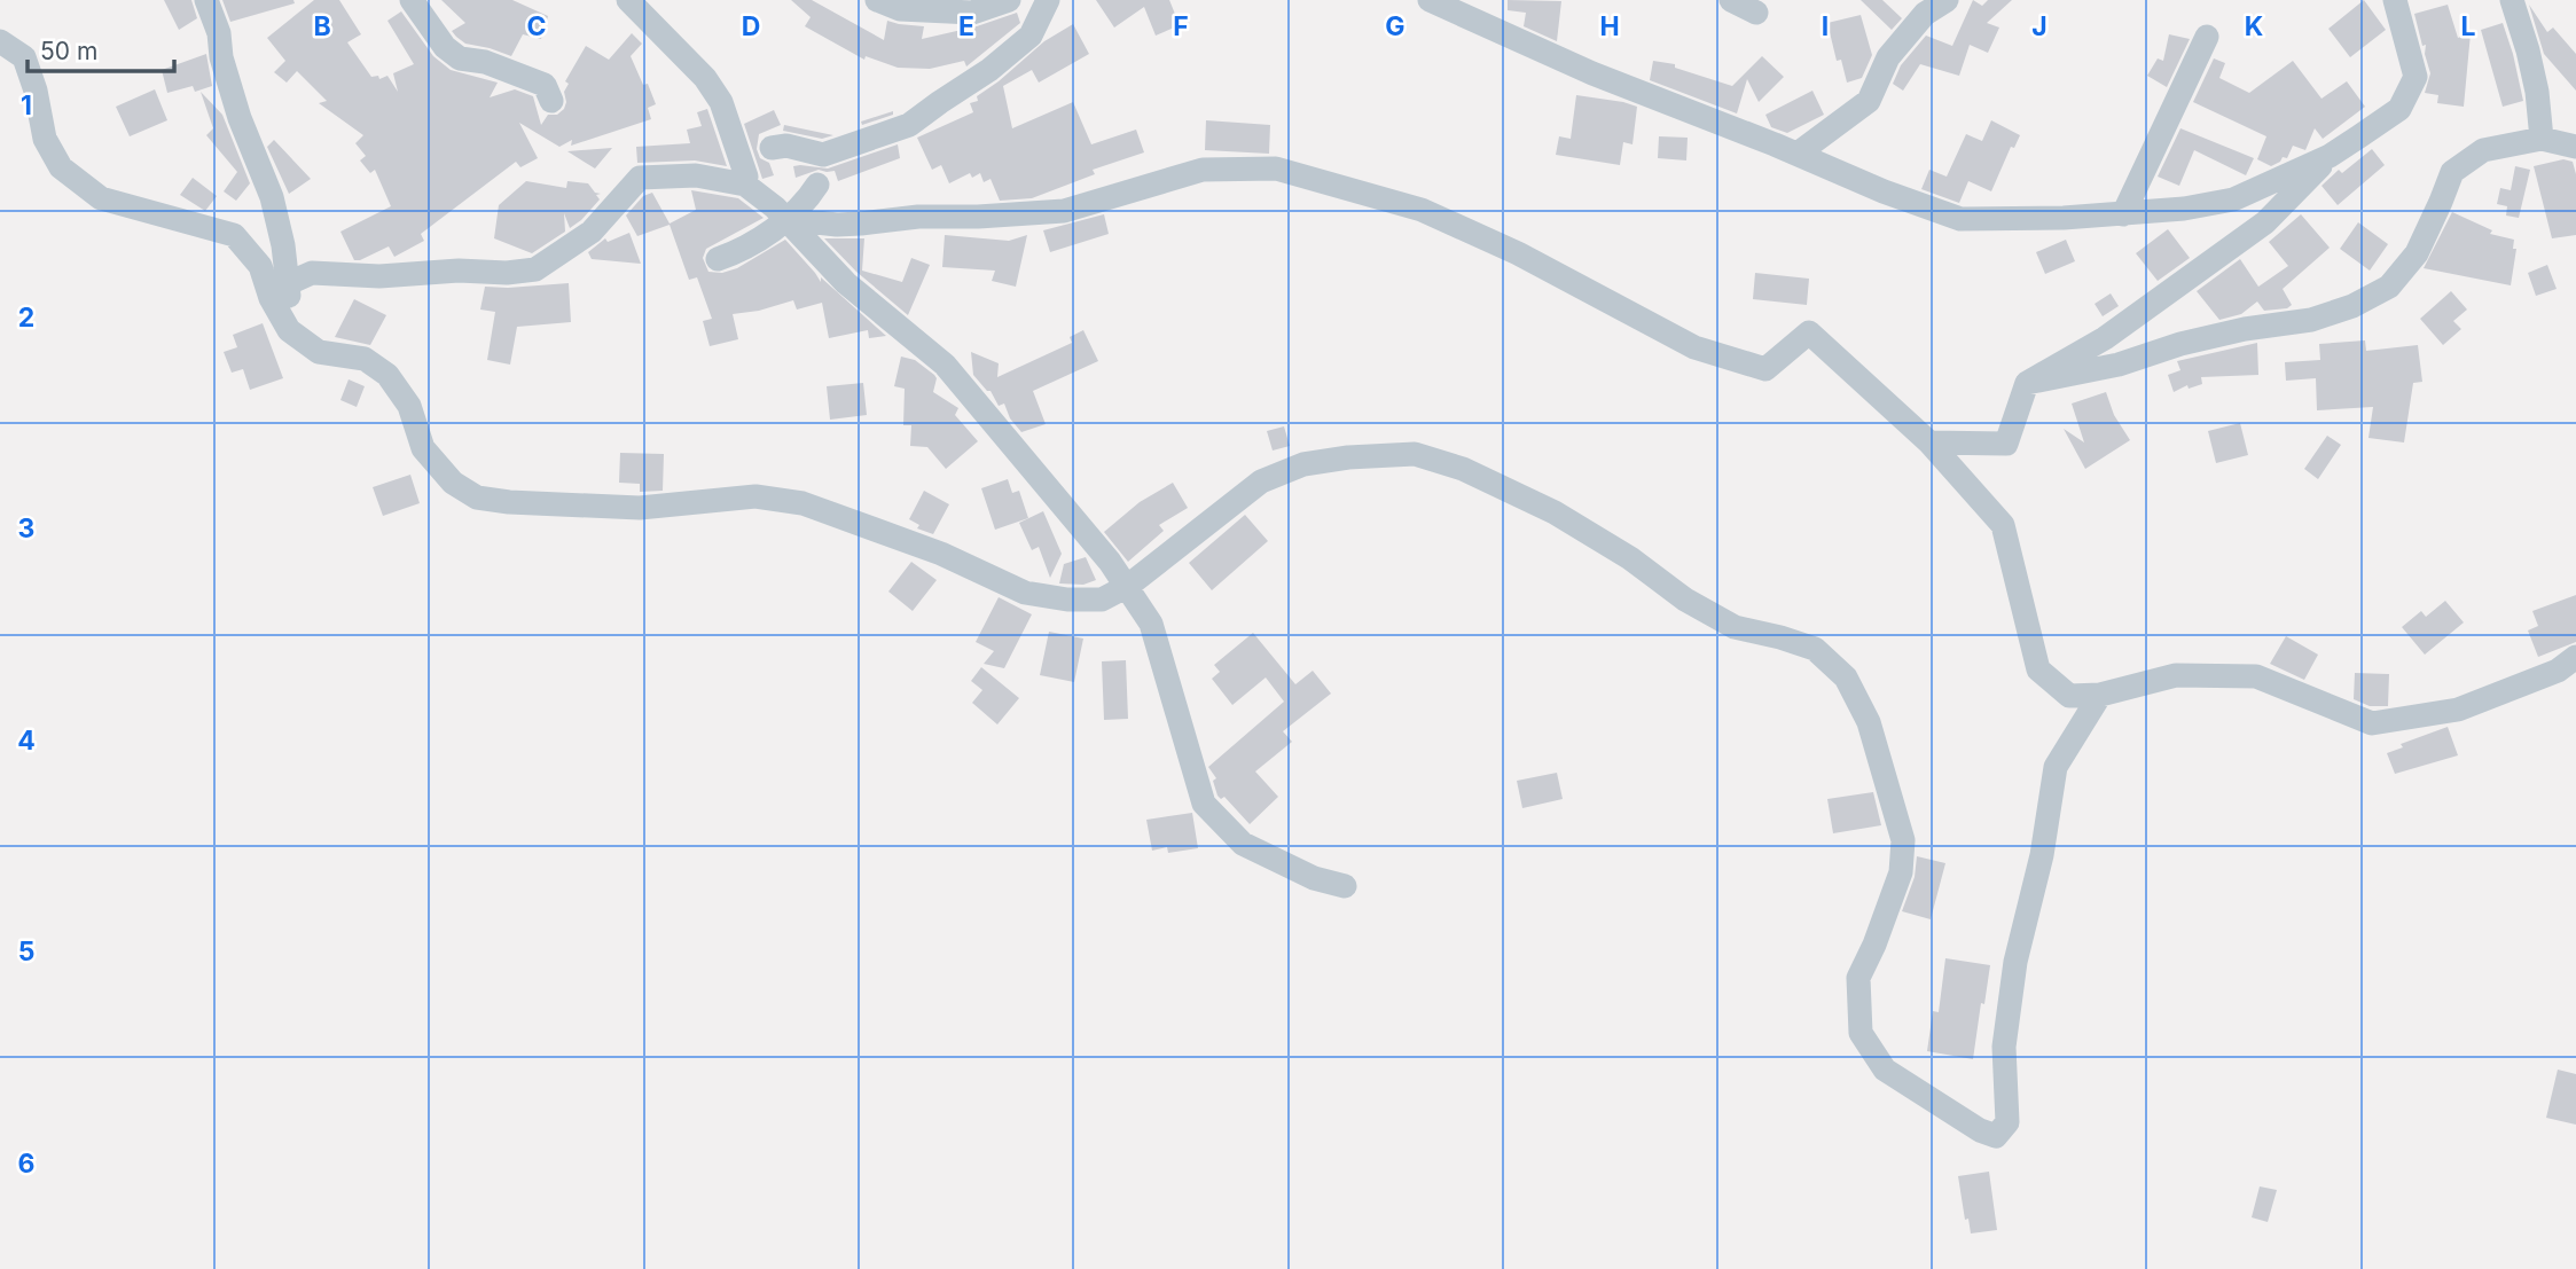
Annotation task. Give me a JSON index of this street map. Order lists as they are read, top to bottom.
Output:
{
  "scale_bar": "50 m",
  "grid": {
    "columns": [
      "B",
      "C",
      "D",
      "E",
      "F",
      "G",
      "H",
      "I",
      "J",
      "K",
      "L"
    ],
    "rows": [
      "1",
      "2",
      "3",
      "4",
      "5",
      "6"
    ]
  }
}
